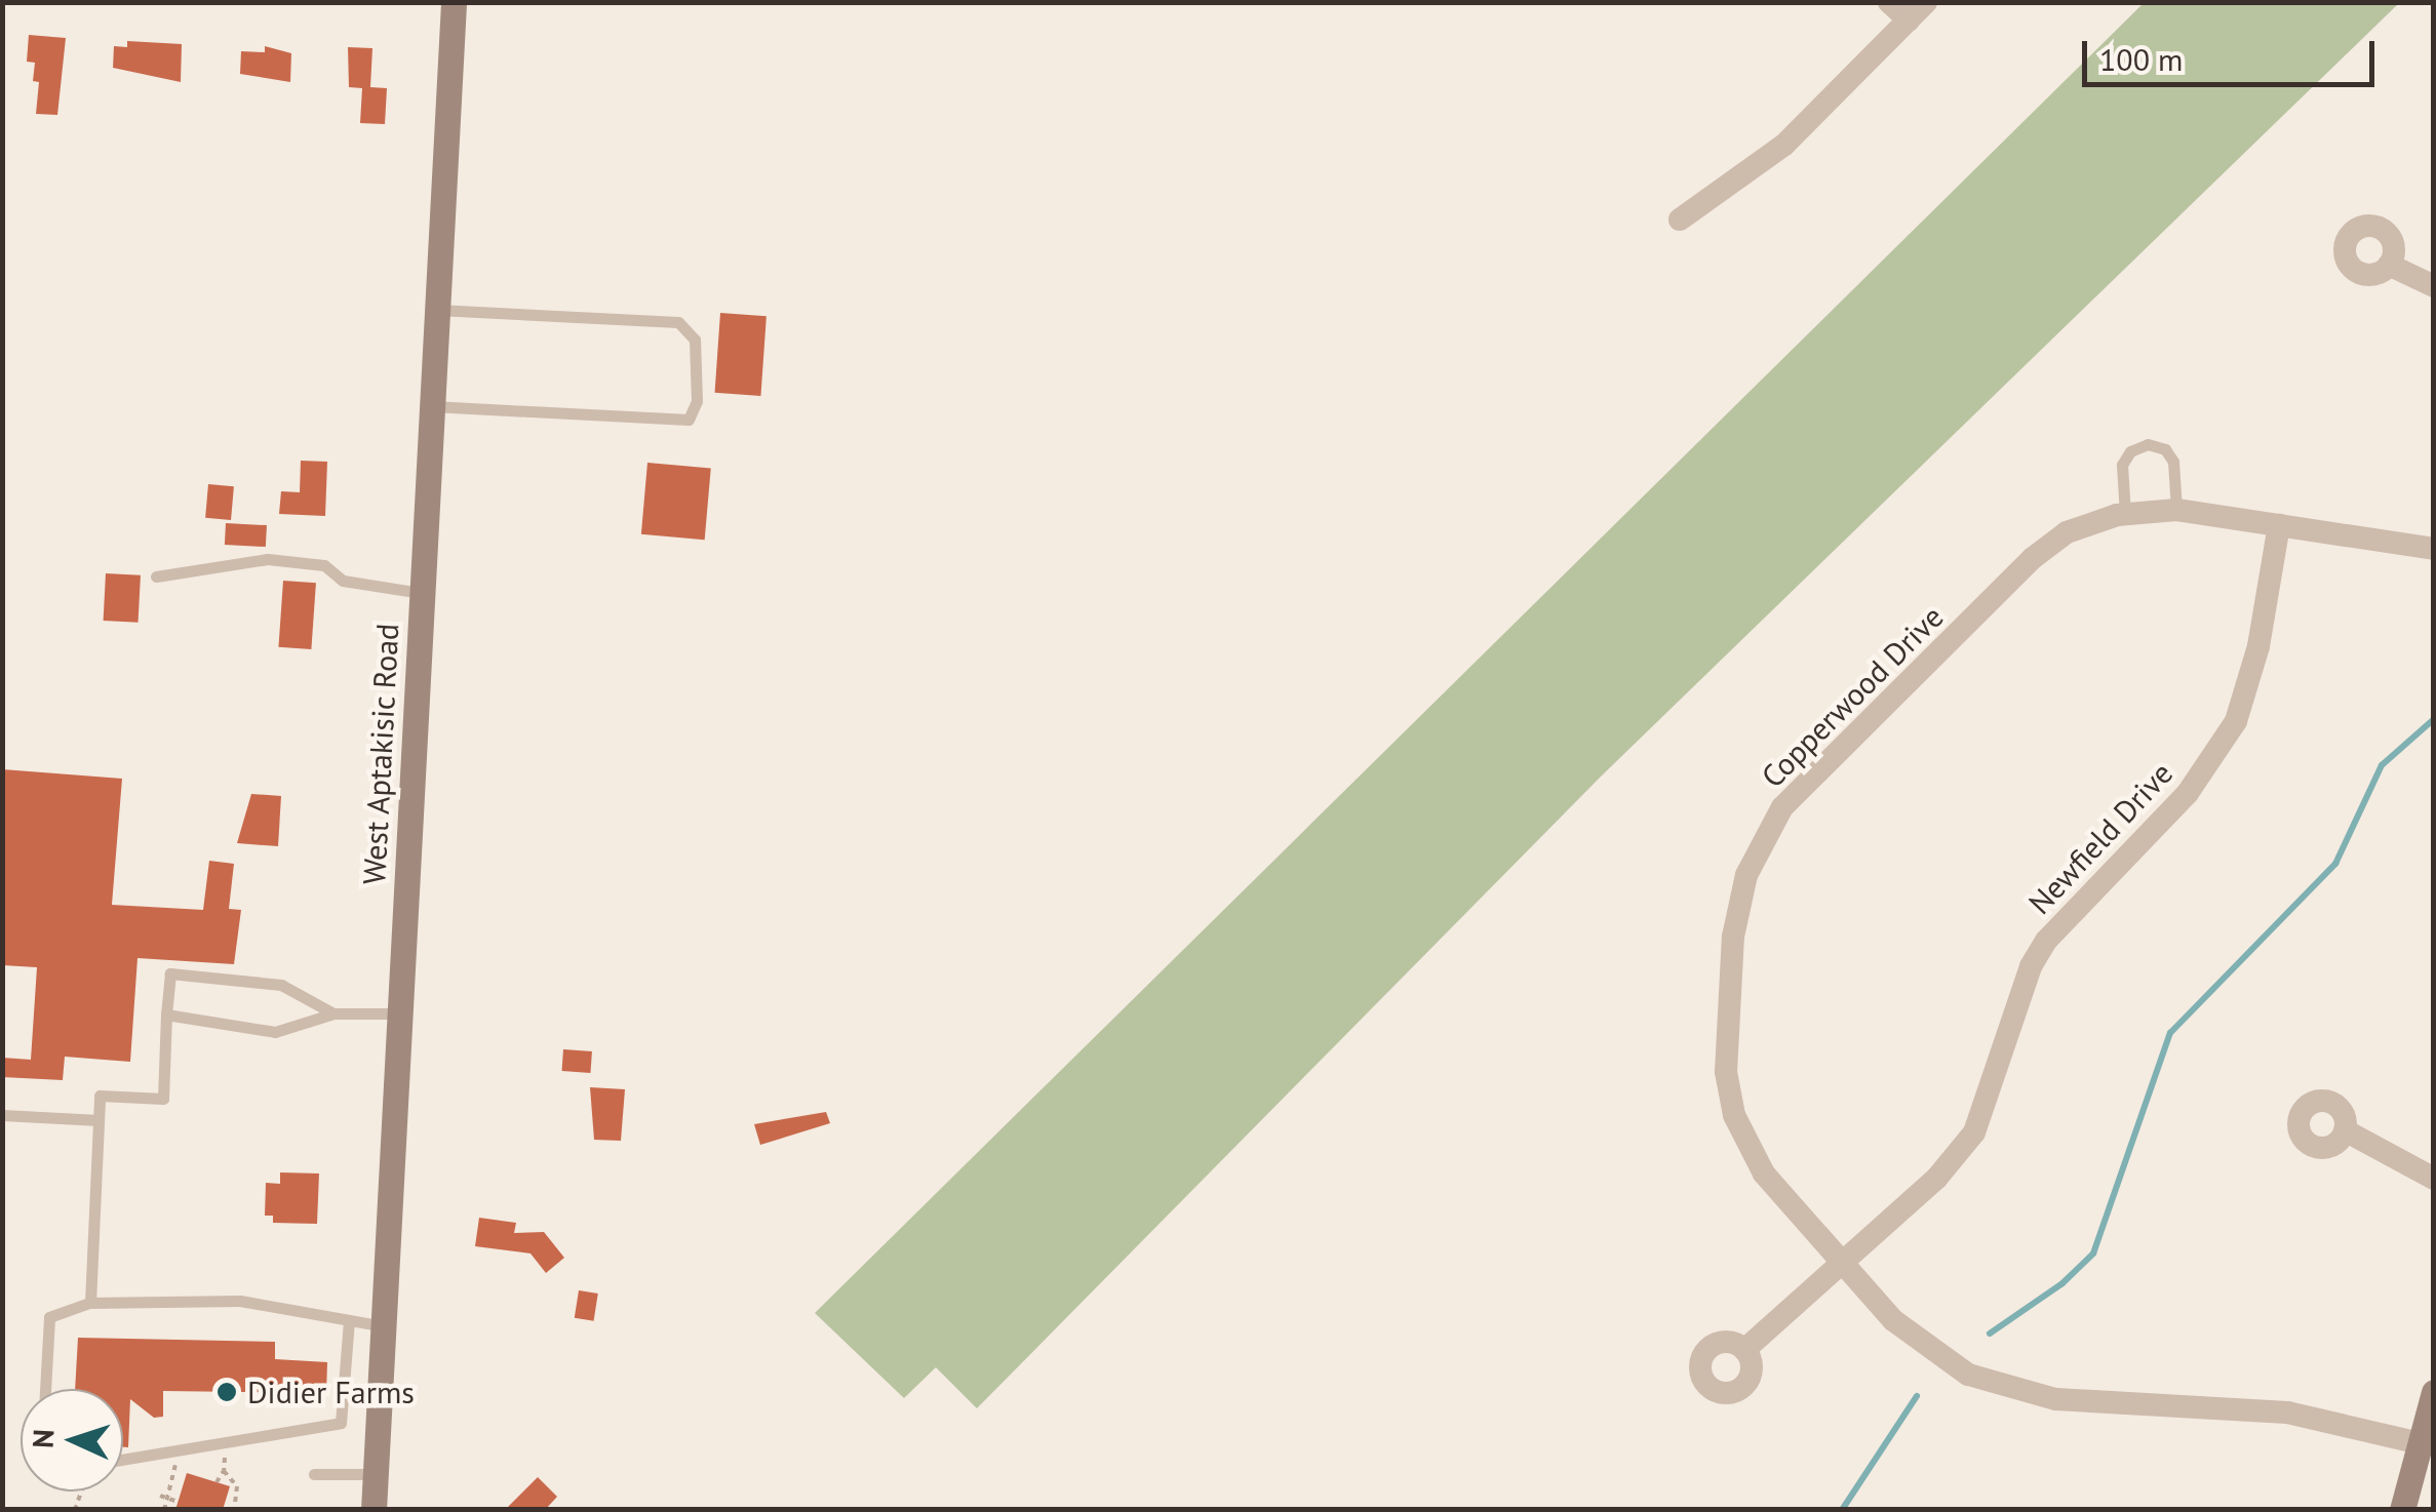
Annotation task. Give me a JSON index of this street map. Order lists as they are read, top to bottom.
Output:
{
  "streets": {
    "main road": ["West Aptakisic Road"],
    "street": ["Copperwood Drive", "Newfield Drive"]
  },
  "crossings": [
    ["Copperwood Drive", "Newfield Drive"]
  ],
  "places": ["Didier Farms"],
  "scale_bar": "100 m",
  "north": "left"
}
